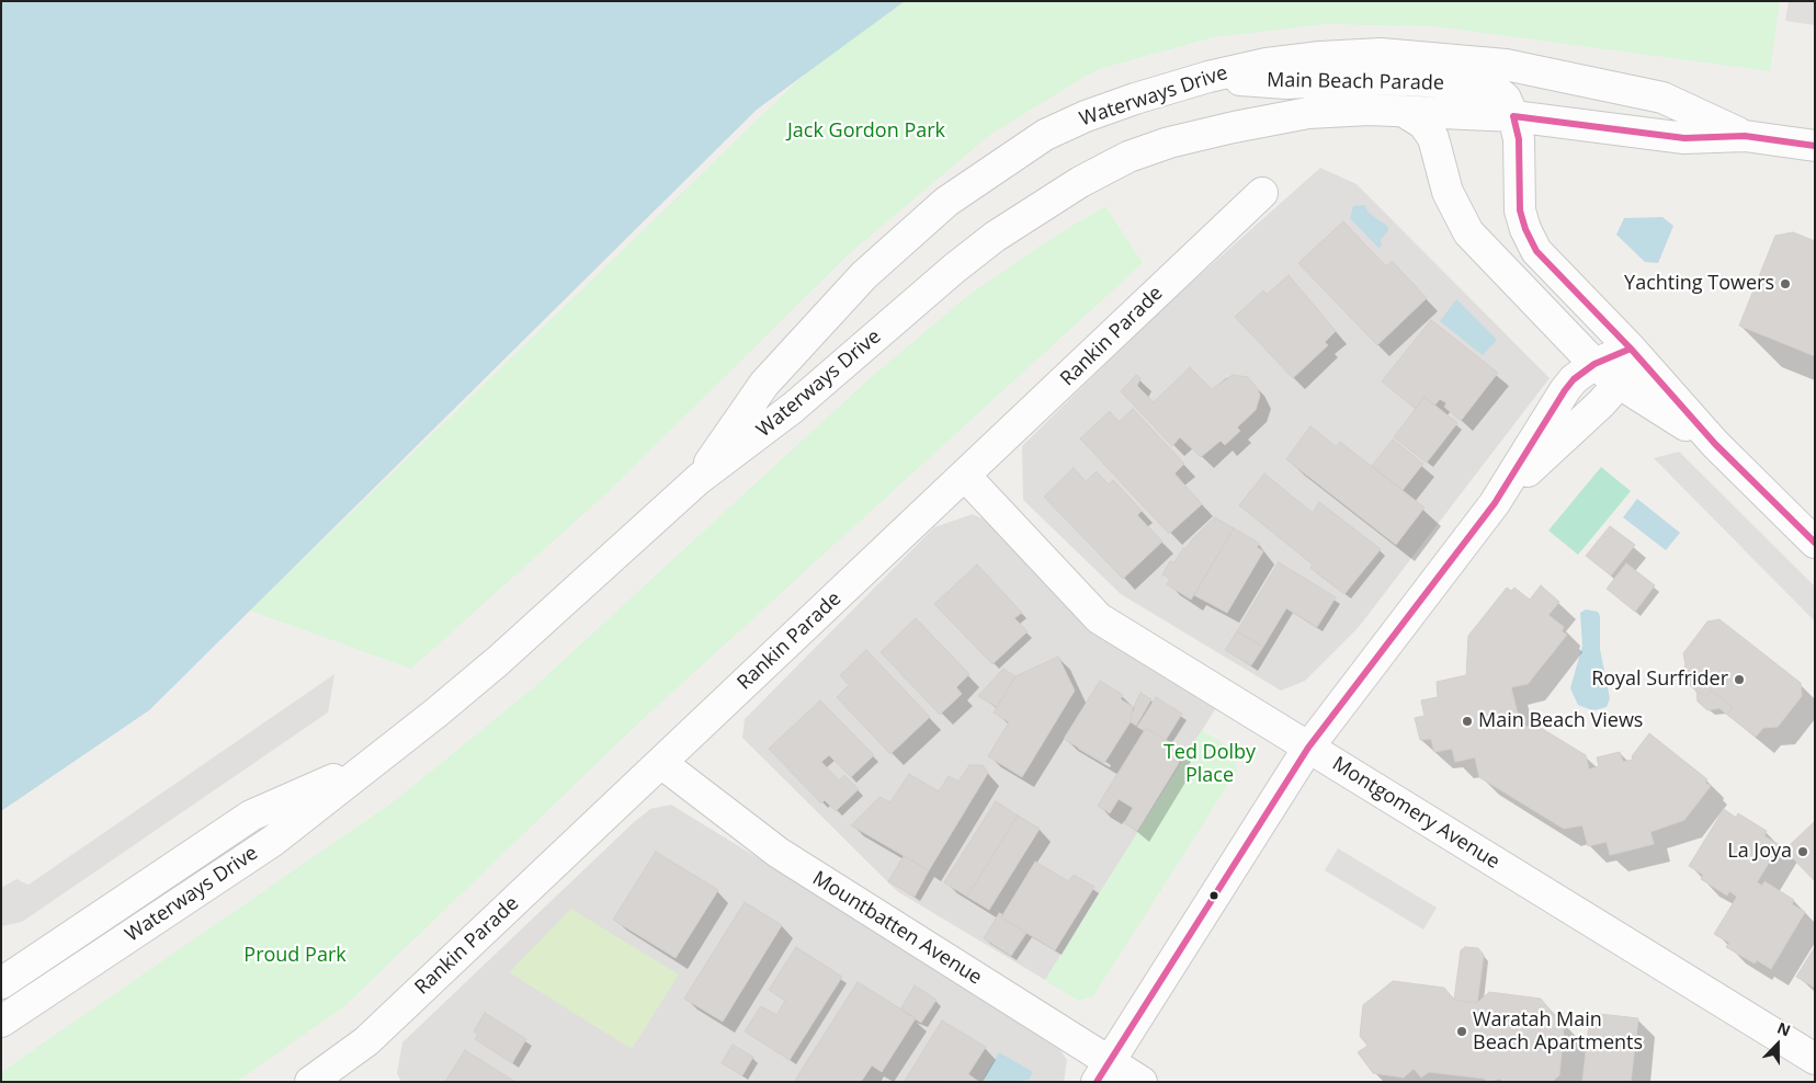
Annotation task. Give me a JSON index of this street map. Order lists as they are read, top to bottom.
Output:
{
  "streets": {
    "street": [
      "Main Beach Parade",
      "Waterways Drive",
      "Rankin Parade",
      "Montgomery Avenue",
      "Mountbatten Avenue"
    ]
  },
  "crossings": [
    ["Main Beach Parade", "Waterways Drive"],
    ["Rankin Parade", "Montgomery Avenue"],
    ["Rankin Parade", "Mountbatten Avenue"]
  ],
  "parks": ["Jack Gordon Park", "Ted Dolby Place", "Proud Park"],
  "places": [
    "Yachting Towers",
    "Royal Surfrider",
    "Main Beach Views",
    "La Joya",
    "Waratah Main Beach Apartments"
  ],
  "north": "top"
}
